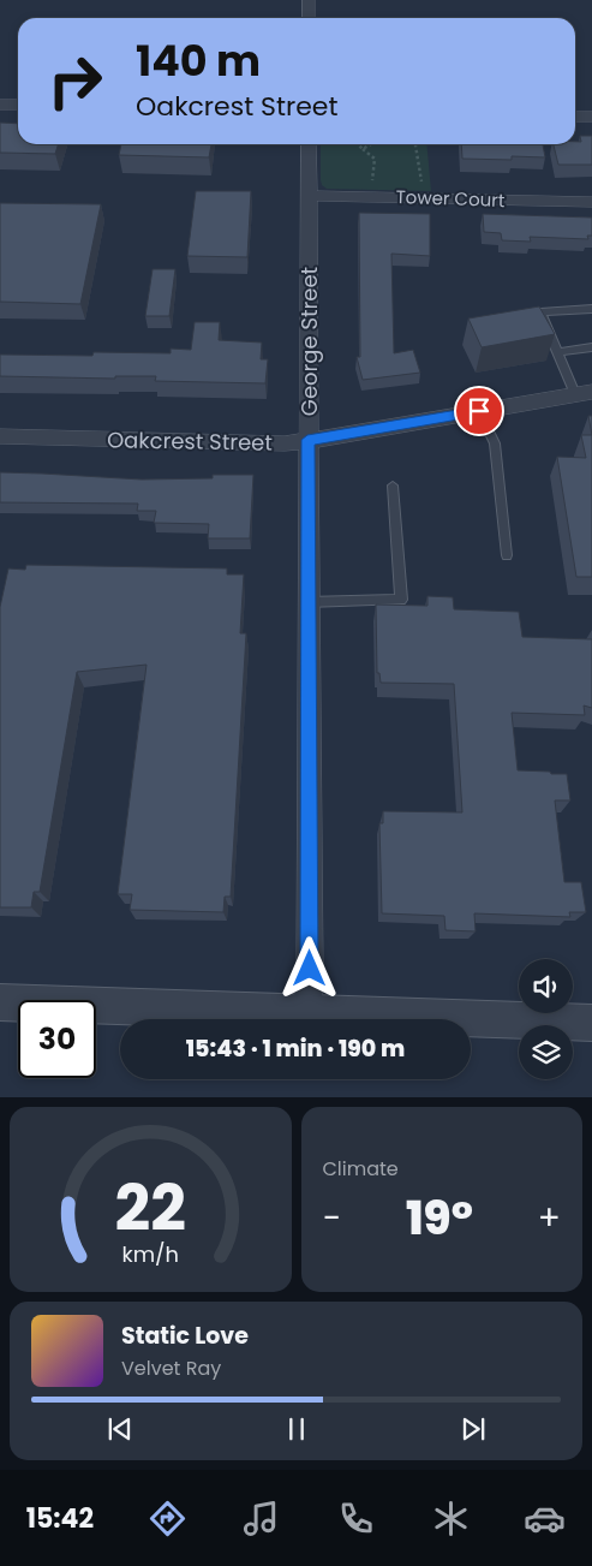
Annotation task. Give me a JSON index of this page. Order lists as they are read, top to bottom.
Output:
{
  "streets": {
    "street": ["Tower Court", "George Street", "Oakcrest Street"]
  },
  "crossings": [
    ["Tower Court", "George Street"],
    ["George Street", "Oakcrest Street"]
  ],
  "page": {
    "turn": ["140 m", "Oakcrest Street"],
    "limit": "30",
    "trip": "15:43 · 1 min · 190 m",
    "tile": "Climate",
    "heat": ["−", "19°", "+"],
    "song": ["Static Love", "Velvet Ray"],
    "tabs": "15:42",
    "gauge": ["22", "km/h"]
  }
}
